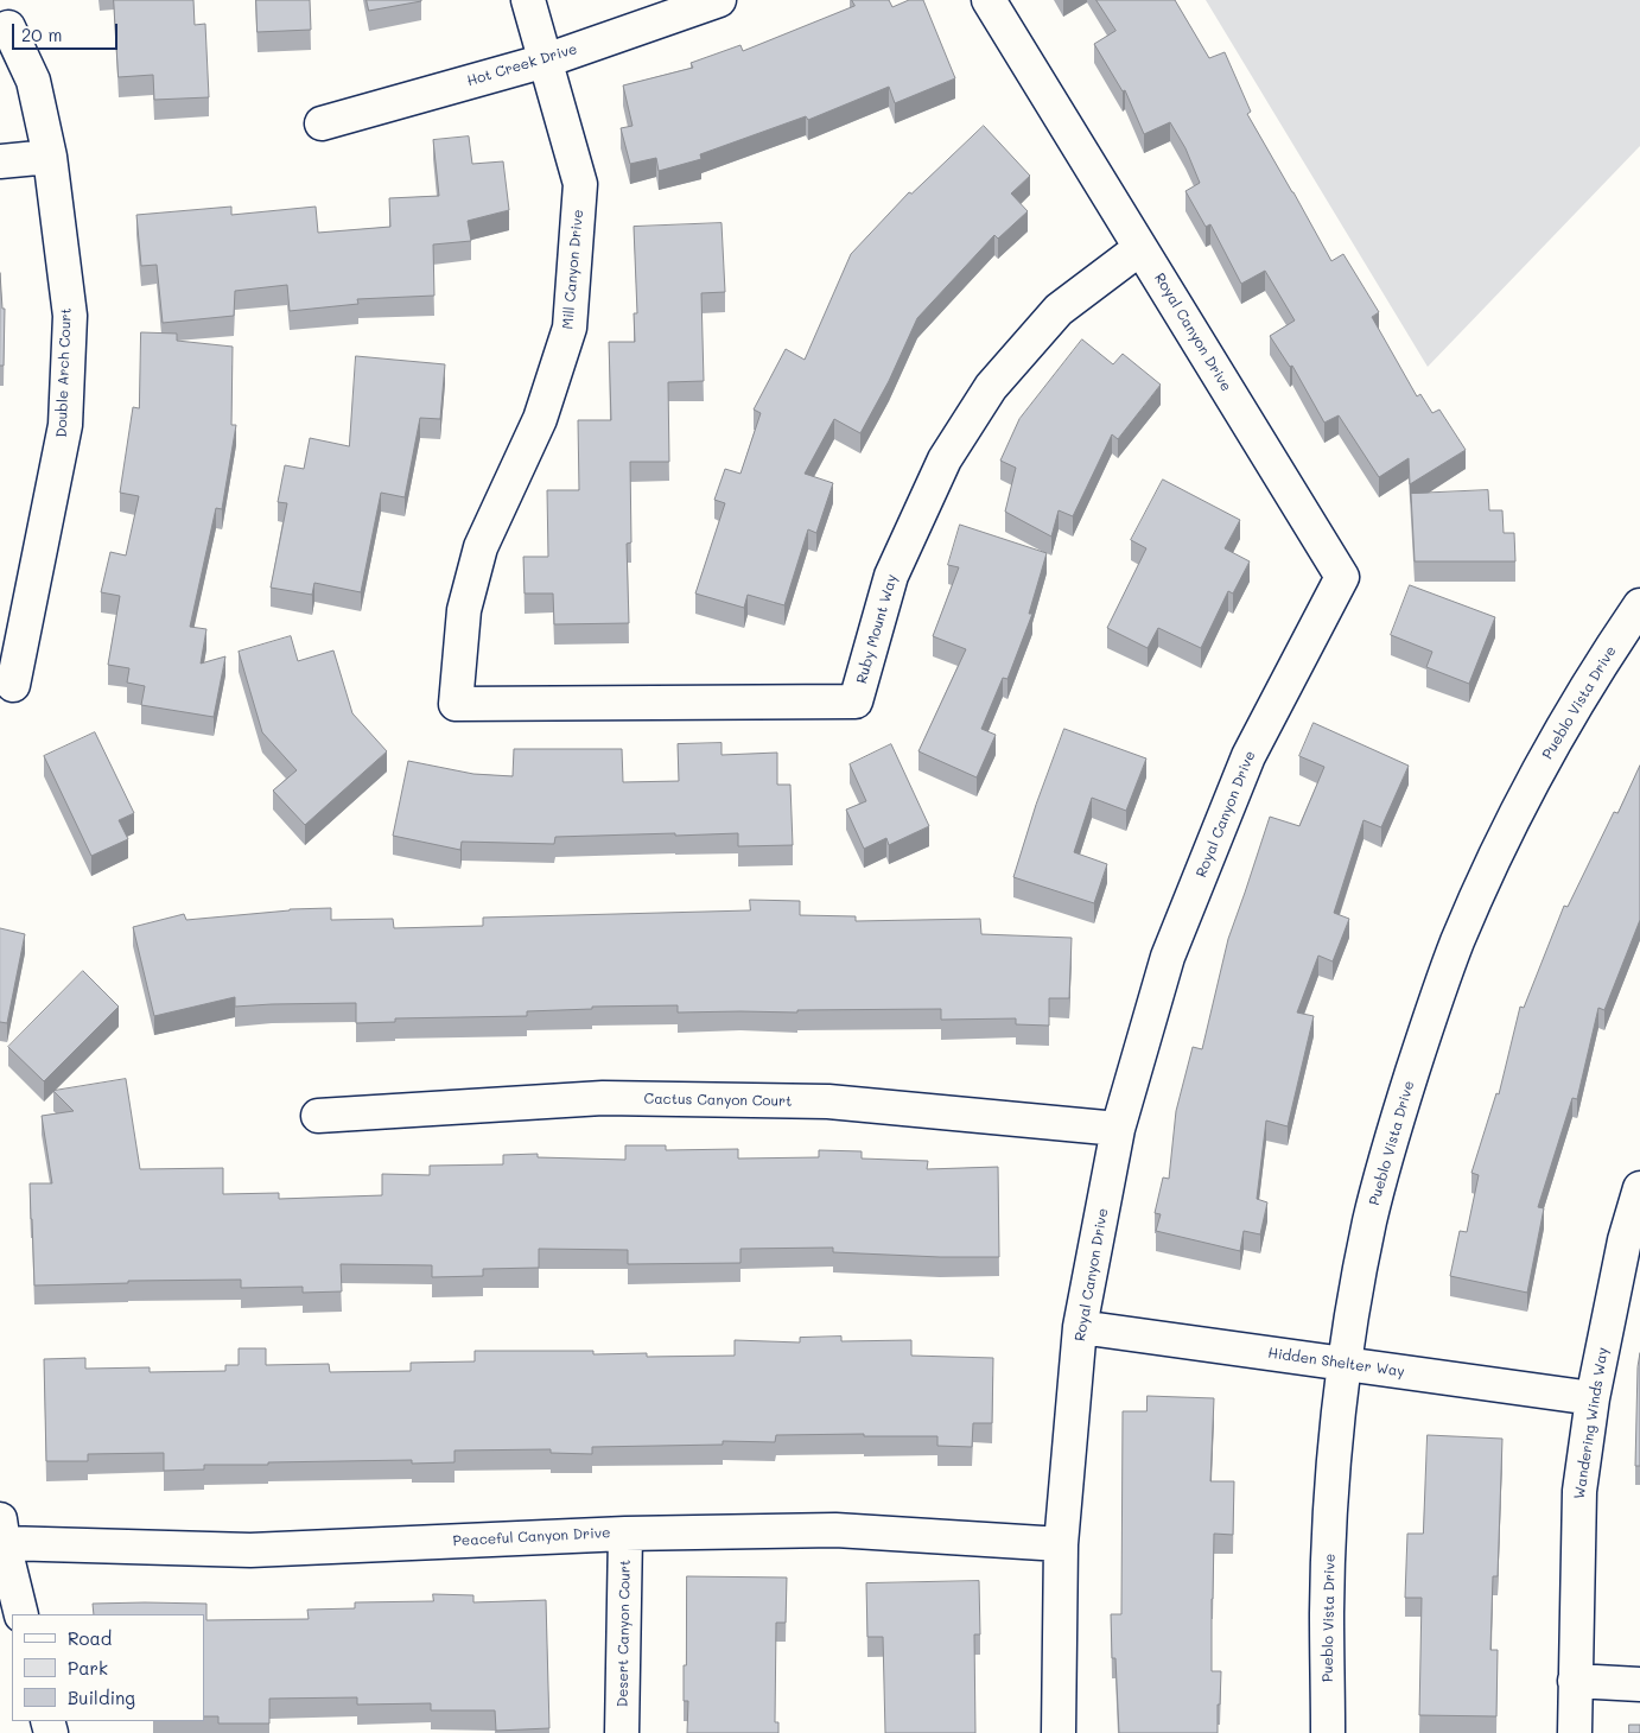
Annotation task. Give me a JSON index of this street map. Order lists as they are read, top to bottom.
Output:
{
  "streets": {
    "street": [
      "Hot Creek Drive",
      "Mill Canyon Drive",
      "Royal Canyon Drive",
      "Double Arch Court",
      "Ruby Mount Way",
      "Pueblo Vista Drive",
      "Cactus Canyon Court",
      "Hidden Shelter Way",
      "Wandering Winds Way",
      "Peaceful Canyon Drive",
      "Desert Canyon Court"
    ]
  },
  "crossings": [
    ["Hot Creek Drive", "Mill Canyon Drive"],
    ["Mill Canyon Drive", "Ruby Mount Way"],
    ["Royal Canyon Drive", "Ruby Mount Way"],
    ["Royal Canyon Drive", "Cactus Canyon Court"],
    ["Royal Canyon Drive", "Hidden Shelter Way"],
    ["Royal Canyon Drive", "Peaceful Canyon Drive"],
    ["Pueblo Vista Drive", "Hidden Shelter Way"],
    ["Hidden Shelter Way", "Wandering Winds Way"],
    ["Peaceful Canyon Drive", "Desert Canyon Court"]
  ],
  "legend": ["Road", "Park", "Building"],
  "scale_bar": "20 m"
}
